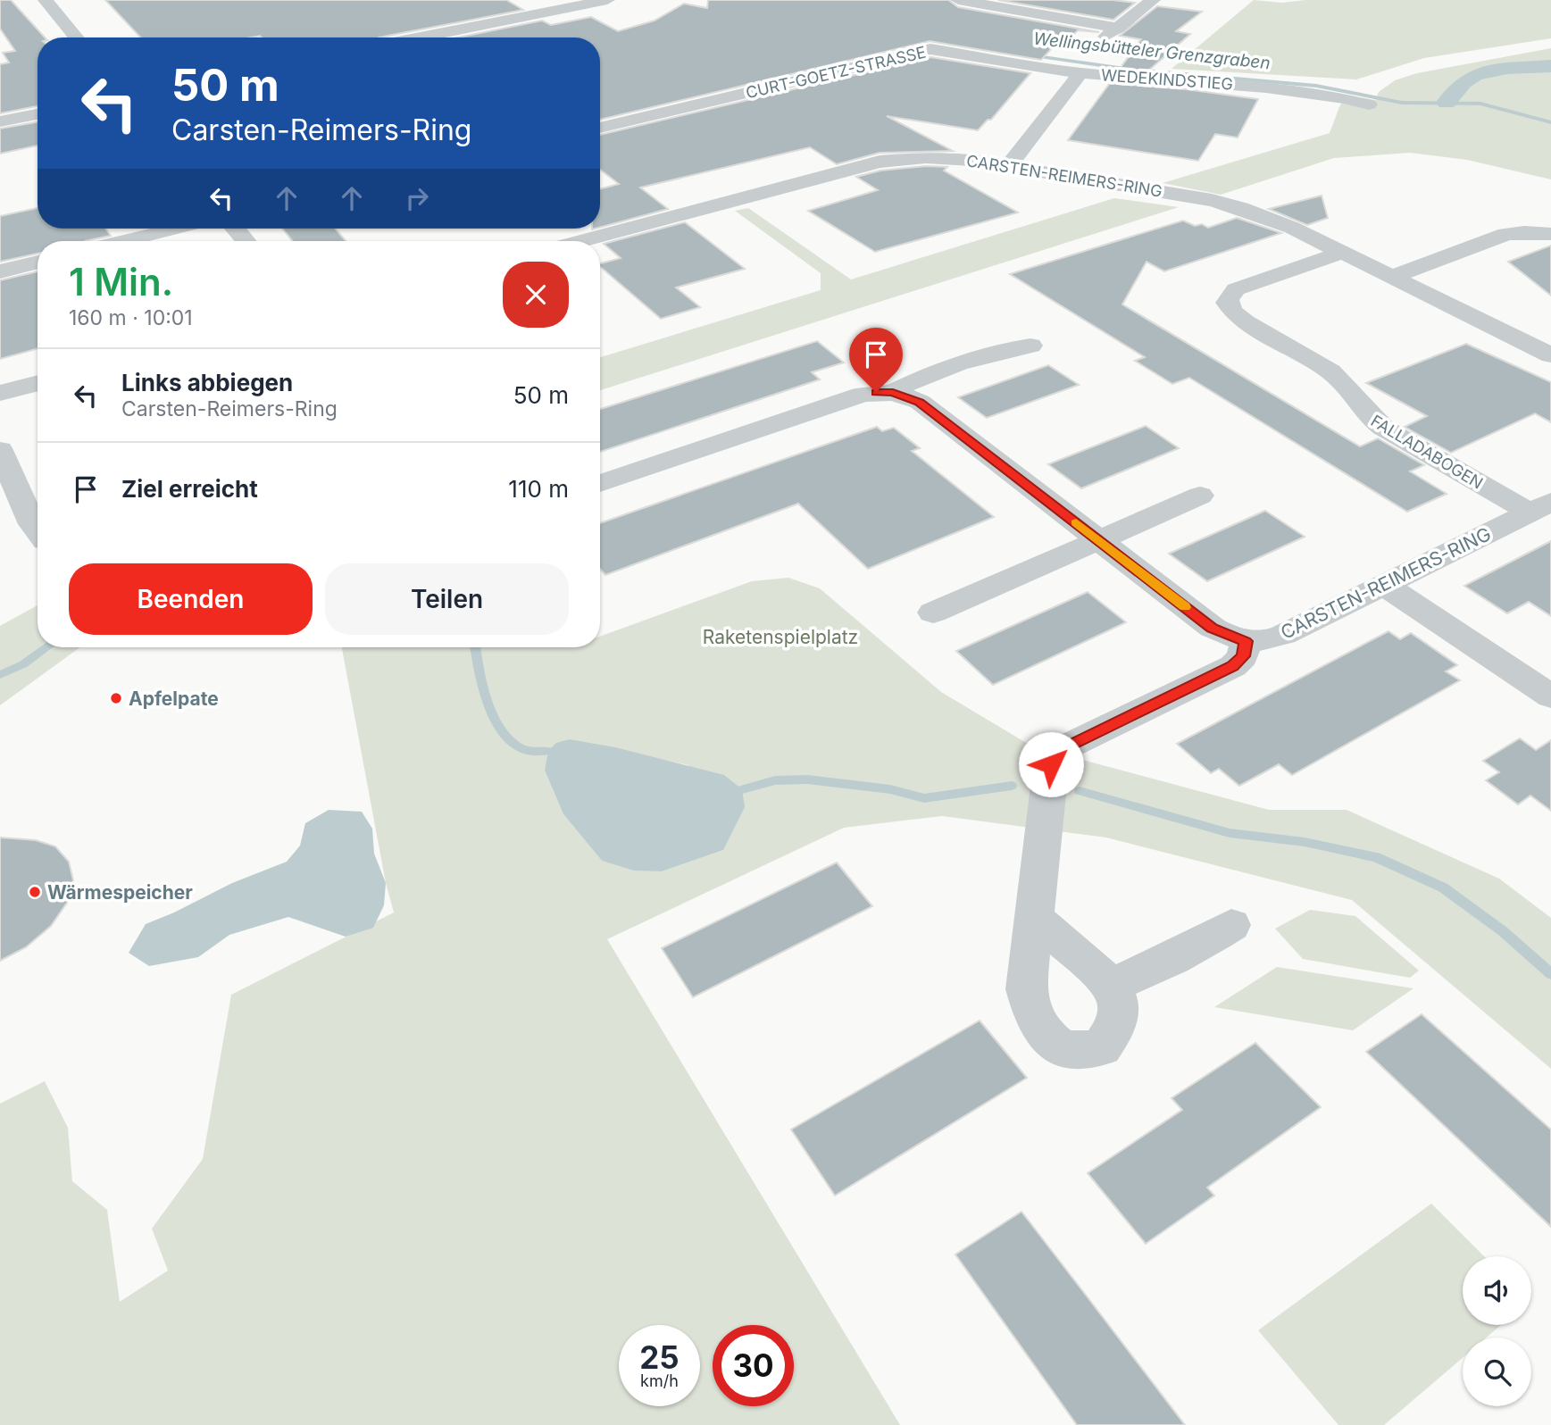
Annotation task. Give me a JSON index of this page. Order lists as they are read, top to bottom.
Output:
{
  "streets": {
    "street": [
      "CURT-GOETZ-STRASSE",
      "WEDEKINDSTIEG",
      "CARSTEN-REIMERS-RING",
      "FALLADABOGEN"
    ]
  },
  "crossings": [
    ["CURT-GOETZ-STRASSE", "WEDEKINDSTIEG"],
    ["WEDEKINDSTIEG", "CARSTEN-REIMERS-RING"],
    ["CARSTEN-REIMERS-RING", "FALLADABOGEN"]
  ],
  "water": ["Wellingsbütteler Grenzgraben"],
  "parks": ["Raketenspielplatz"],
  "places": ["Apfelpate", "Wärmespeicher"],
  "page": {
    "turn": ["50 m", "Carsten-Reimers-Ring"],
    "heading": ["1 Min.", "160 m · 10:01"],
    "list": [
      {
        "name": "Links abbiegen",
        "note": "Carsten-Reimers-Ring",
        "value": "50 m"
      },
      {
        "name": "Ziel erreicht",
        "value": "110 m"
      }
    ],
    "buttons": ["Beenden", "Teilen"],
    "speed": "25 km/h",
    "limit": "30"
  }
}
